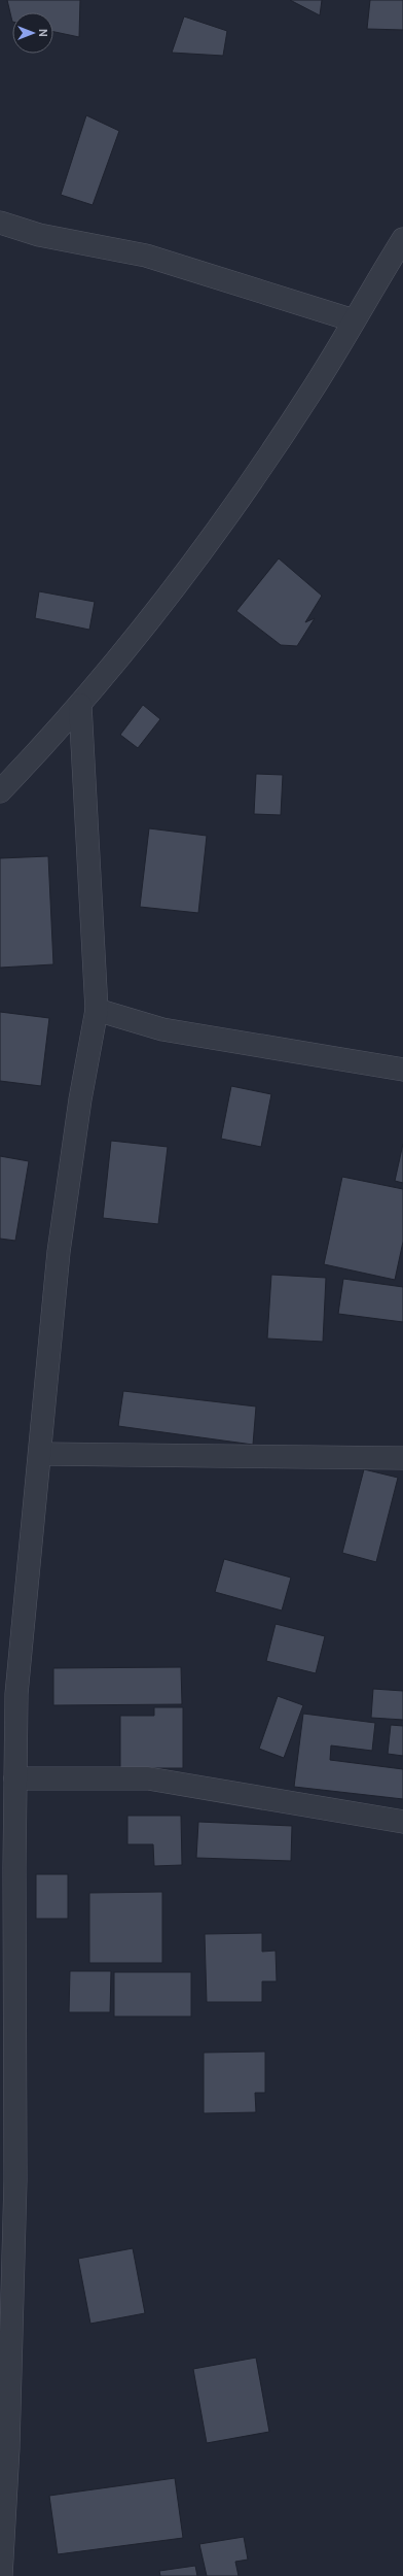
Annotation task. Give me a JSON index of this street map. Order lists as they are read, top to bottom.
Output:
{
  "north": "right"
}
